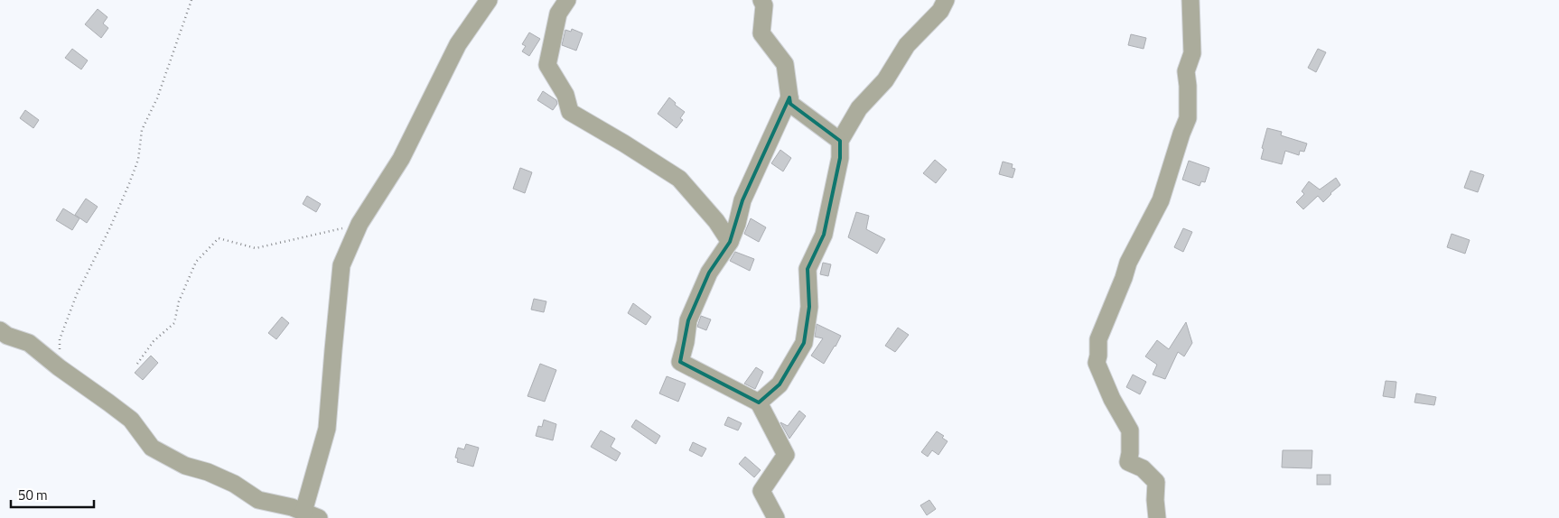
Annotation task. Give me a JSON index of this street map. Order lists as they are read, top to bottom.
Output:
{
  "scale_bar": "50 m"
}
